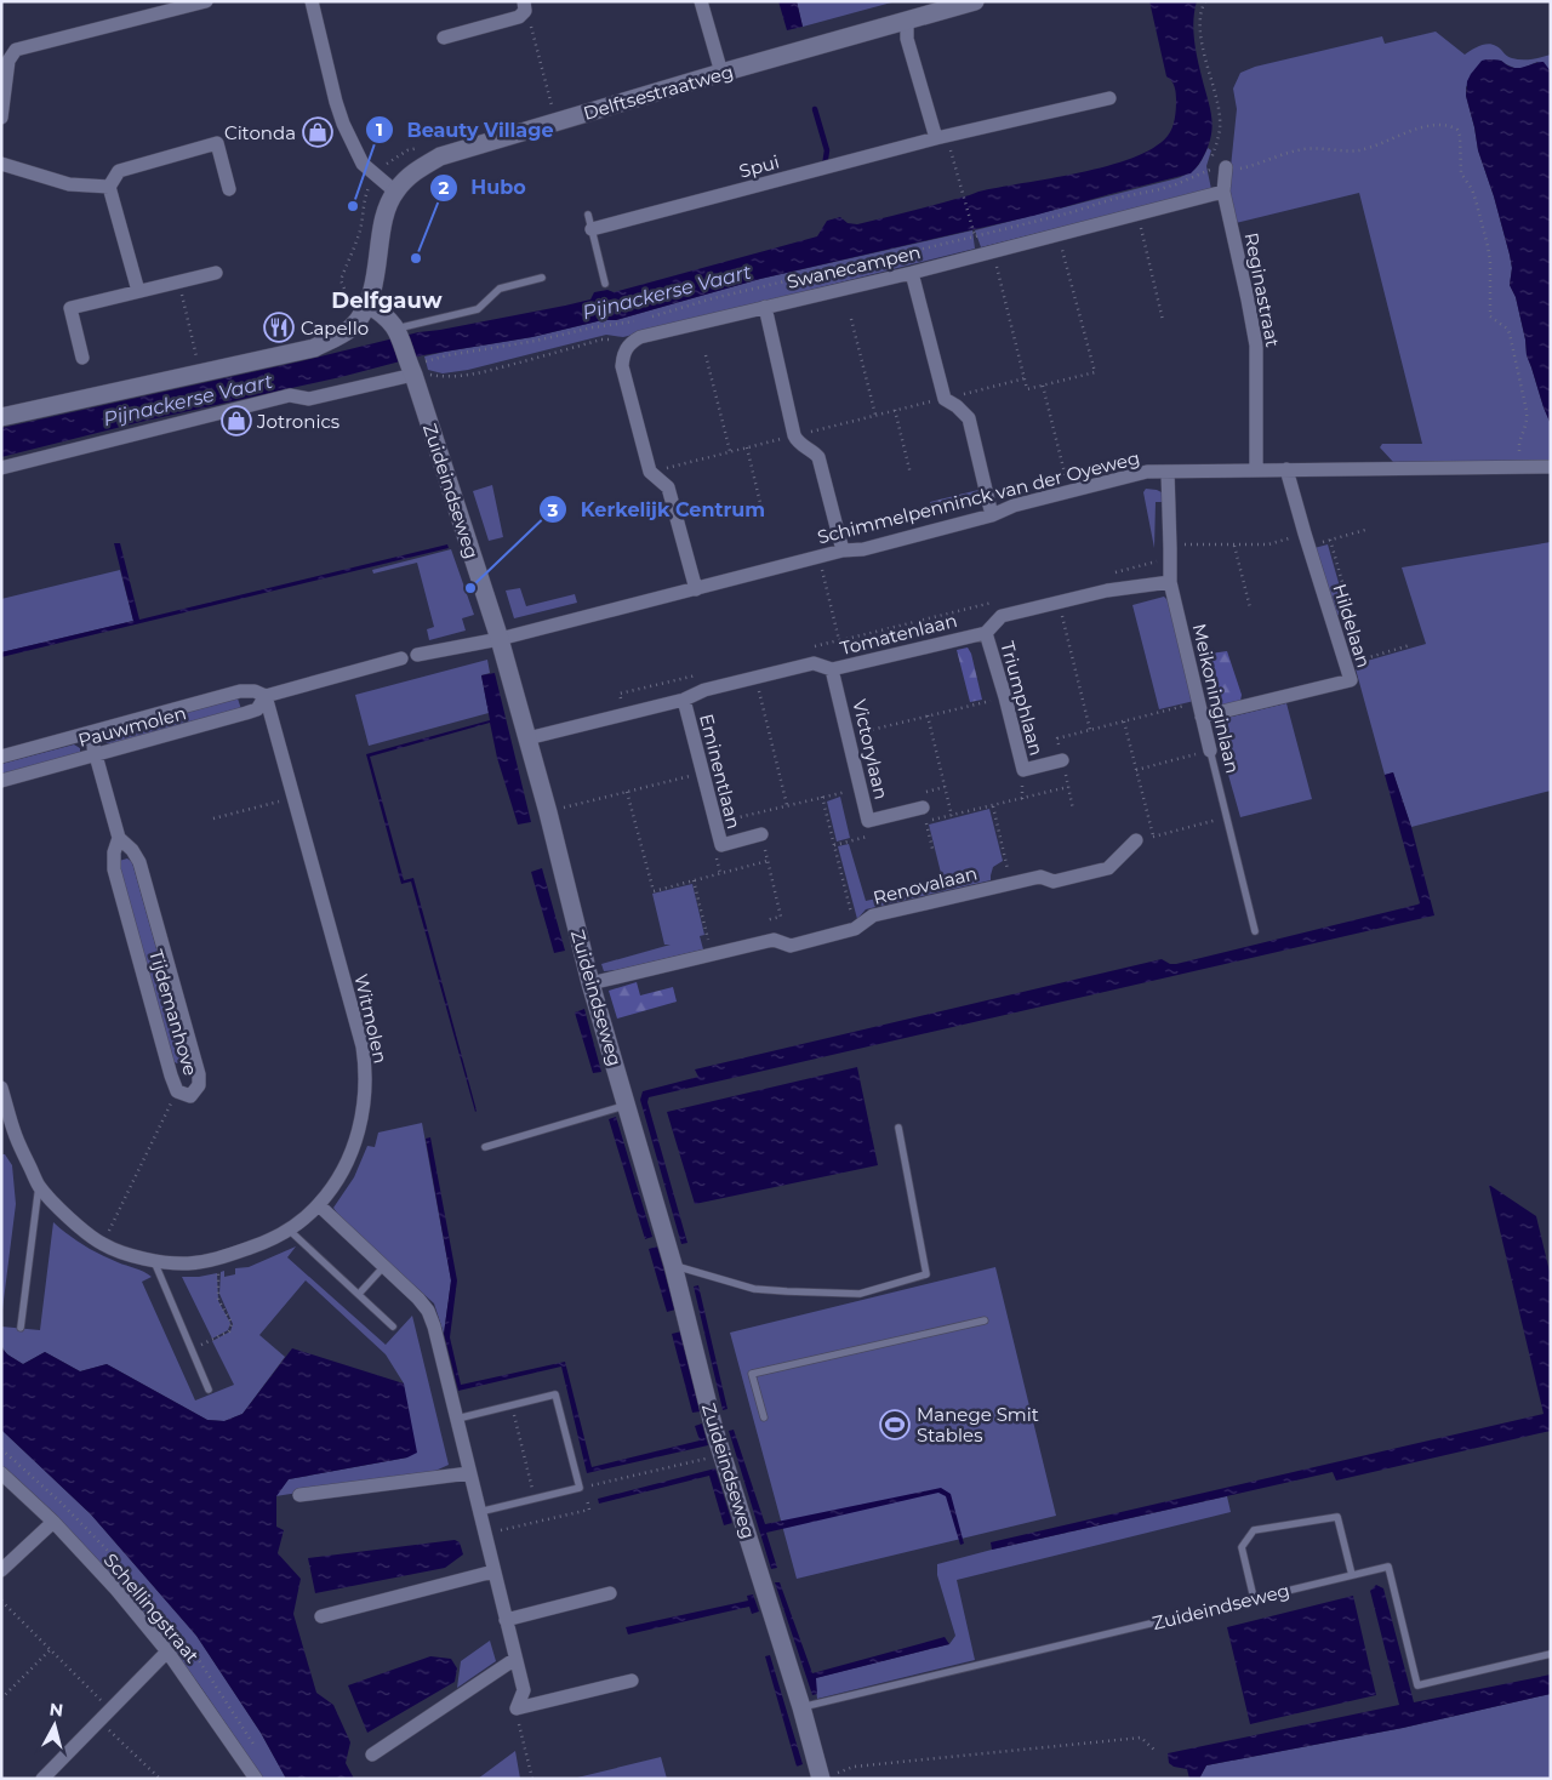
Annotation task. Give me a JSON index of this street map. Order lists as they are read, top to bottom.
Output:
{
  "streets": {
    "street": [
      "Delftsestraatweg",
      "Spui",
      "Swanecampen",
      "Reginastraat",
      "Zuideindseweg",
      "Schimmelpenninck van der Oyeweg",
      "Hildelaan",
      "Tomatenlaan",
      "Triumphlaan",
      "Meikoninginlaan",
      "Pauwmolen",
      "Victorylaan",
      "Eminentlaan",
      "Renovalaan",
      "Tijdemanhove",
      "Witmolen",
      "Schellingstraat"
    ]
  },
  "crossings": [
    ["Swanecampen", "Reginastraat"],
    ["Reginastraat", "Schimmelpenninck van der Oyeweg"],
    ["Zuideindseweg", "Schimmelpenninck van der Oyeweg"],
    ["Zuideindseweg", "Tomatenlaan"],
    ["Zuideindseweg", "Renovalaan"],
    ["Schimmelpenninck van der Oyeweg", "Hildelaan"],
    ["Schimmelpenninck van der Oyeweg", "Meikoninginlaan"],
    ["Hildelaan", "Meikoninginlaan"],
    ["Tomatenlaan", "Triumphlaan"],
    ["Tomatenlaan", "Meikoninginlaan"],
    ["Tomatenlaan", "Victorylaan"],
    ["Tomatenlaan", "Eminentlaan"],
    ["Pauwmolen", "Tijdemanhove"],
    ["Pauwmolen", "Witmolen"]
  ],
  "districts": ["Delfgauw"],
  "water": ["Pijnackerse Vaart"],
  "places": {
    "shop": ["Citonda", "Jotronics"],
    "other": ["Beauty Village", "Hubo", "Kerkelijk Centrum"],
    "restaurant": ["Capello"],
    "sports": ["Manege Smit Stables"]
  },
  "north": "top"
}
